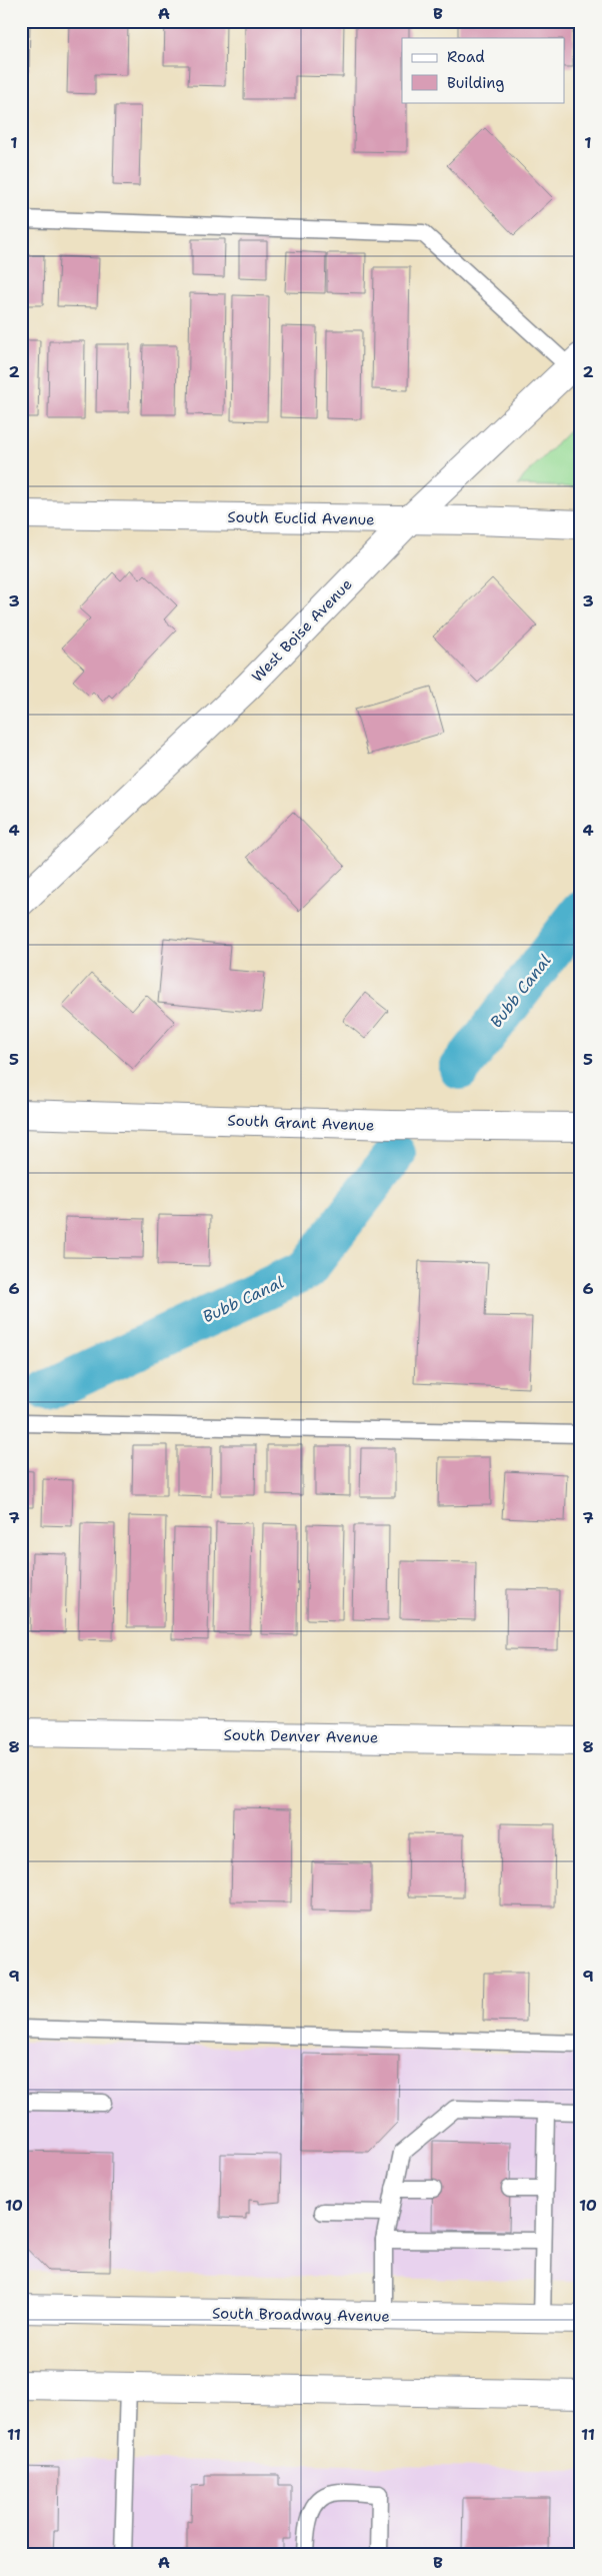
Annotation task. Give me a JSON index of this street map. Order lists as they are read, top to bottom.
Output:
{
  "streets": {
    "street": [
      "South Euclid Avenue",
      "West Boise Avenue",
      "South Grant Avenue",
      "South Denver Avenue",
      "South Broadway Avenue"
    ]
  },
  "crossings": [
    ["South Euclid Avenue", "West Boise Avenue"]
  ],
  "water": ["Bubb Canal"],
  "legend": ["Road", "Building"],
  "grid": {
    "columns": ["A", "B"],
    "rows": [
      "1",
      "2",
      "3",
      "4",
      "5",
      "6",
      "7",
      "8",
      "9",
      "10",
      "11"
    ]
  }
}
